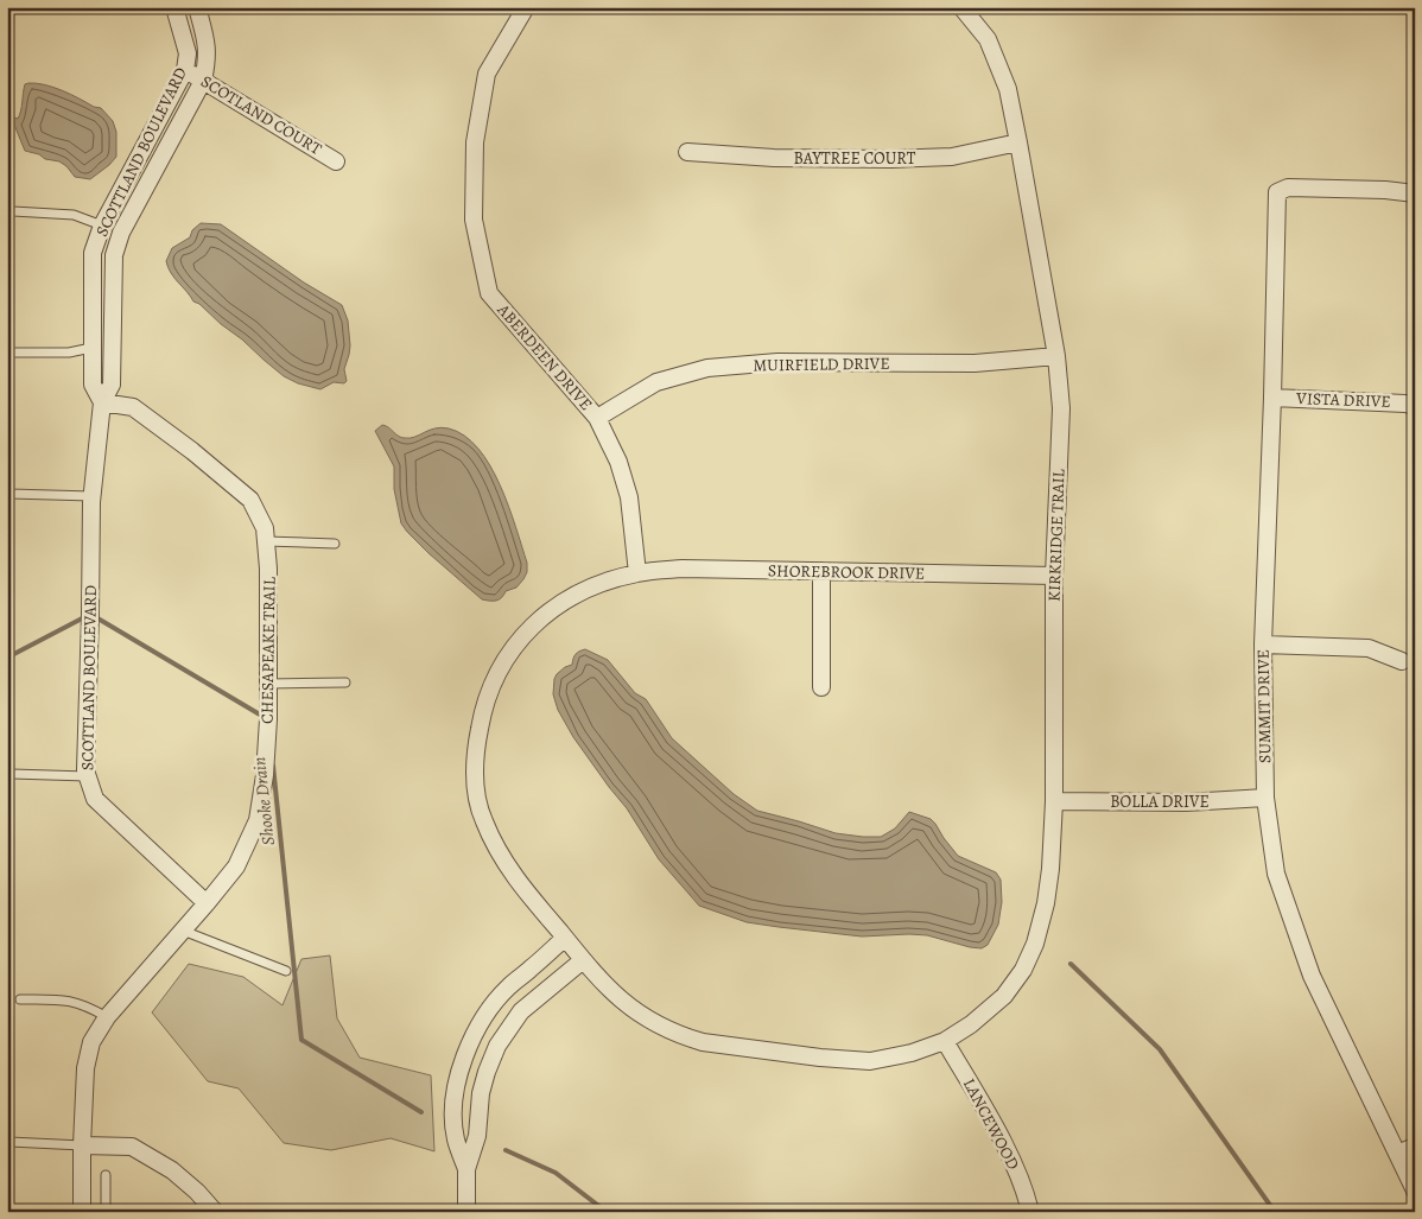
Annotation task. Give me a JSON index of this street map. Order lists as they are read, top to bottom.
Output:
{
  "streets": {
    "street": [
      "SCOTLAND COURT",
      "SCOTTLAND BOULEVARD",
      "BAYTREE COURT",
      "ABERDEEN DRIVE",
      "MUIRFIELD DRIVE",
      "VISTA DRIVE",
      "KIRKRIDGE TRAIL",
      "SHOREBROOK DRIVE",
      "CHESAPEAKE TRAIL",
      "SUMMIT DRIVE",
      "BOLLA DRIVE",
      "LANCEWOOD"
    ]
  },
  "crossings": [
    ["SCOTLAND COURT", "SCOTTLAND BOULEVARD"],
    ["SCOTTLAND BOULEVARD", "CHESAPEAKE TRAIL"],
    ["BAYTREE COURT", "KIRKRIDGE TRAIL"],
    ["ABERDEEN DRIVE", "MUIRFIELD DRIVE"],
    ["ABERDEEN DRIVE", "SHOREBROOK DRIVE"],
    ["MUIRFIELD DRIVE", "KIRKRIDGE TRAIL"],
    ["VISTA DRIVE", "SUMMIT DRIVE"],
    ["KIRKRIDGE TRAIL", "SHOREBROOK DRIVE"],
    ["KIRKRIDGE TRAIL", "BOLLA DRIVE"],
    ["KIRKRIDGE TRAIL", "LANCEWOOD"],
    ["SUMMIT DRIVE", "BOLLA DRIVE"]
  ],
  "water": ["Shooke Drain"]
}
